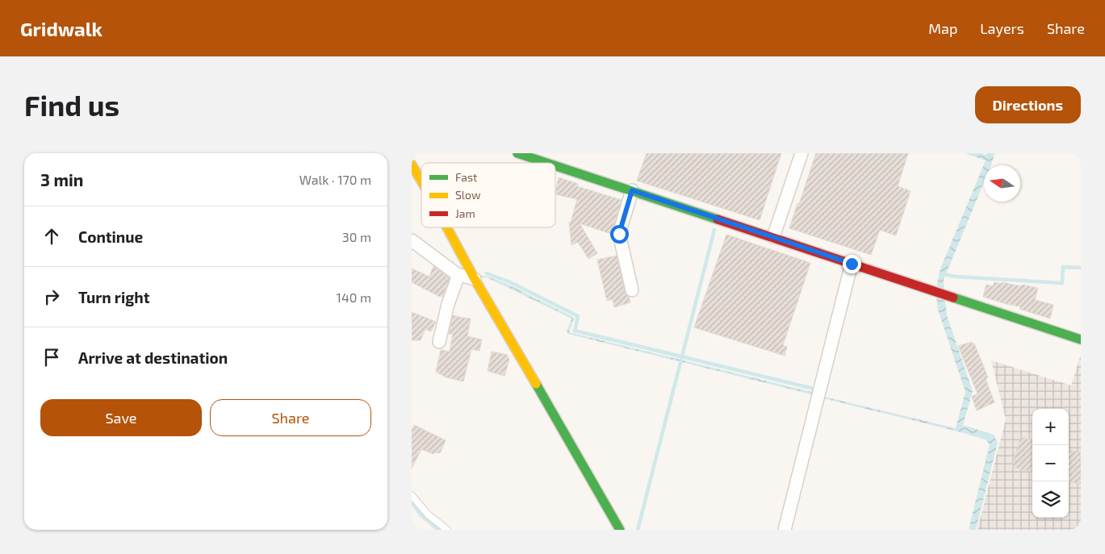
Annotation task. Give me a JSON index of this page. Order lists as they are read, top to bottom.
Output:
{
  "legend": ["Fast", "Slow", "Jam"],
  "north": "left",
  "page": {
    "header": "Gridwalk",
    "nav": ["Map", "Layers", "Share"],
    "buttons": [
      "Directions",
      ["Save", "Share"]
    ],
    "title": "Find us",
    "heading": ["3 min", "Walk · 170 m"],
    "list": [
      ["Continue", "30 m"],
      ["Turn right", "140 m"],
      "Arrive at destination"
    ],
    "map_buttons": ["+", "−"]
  }
}
